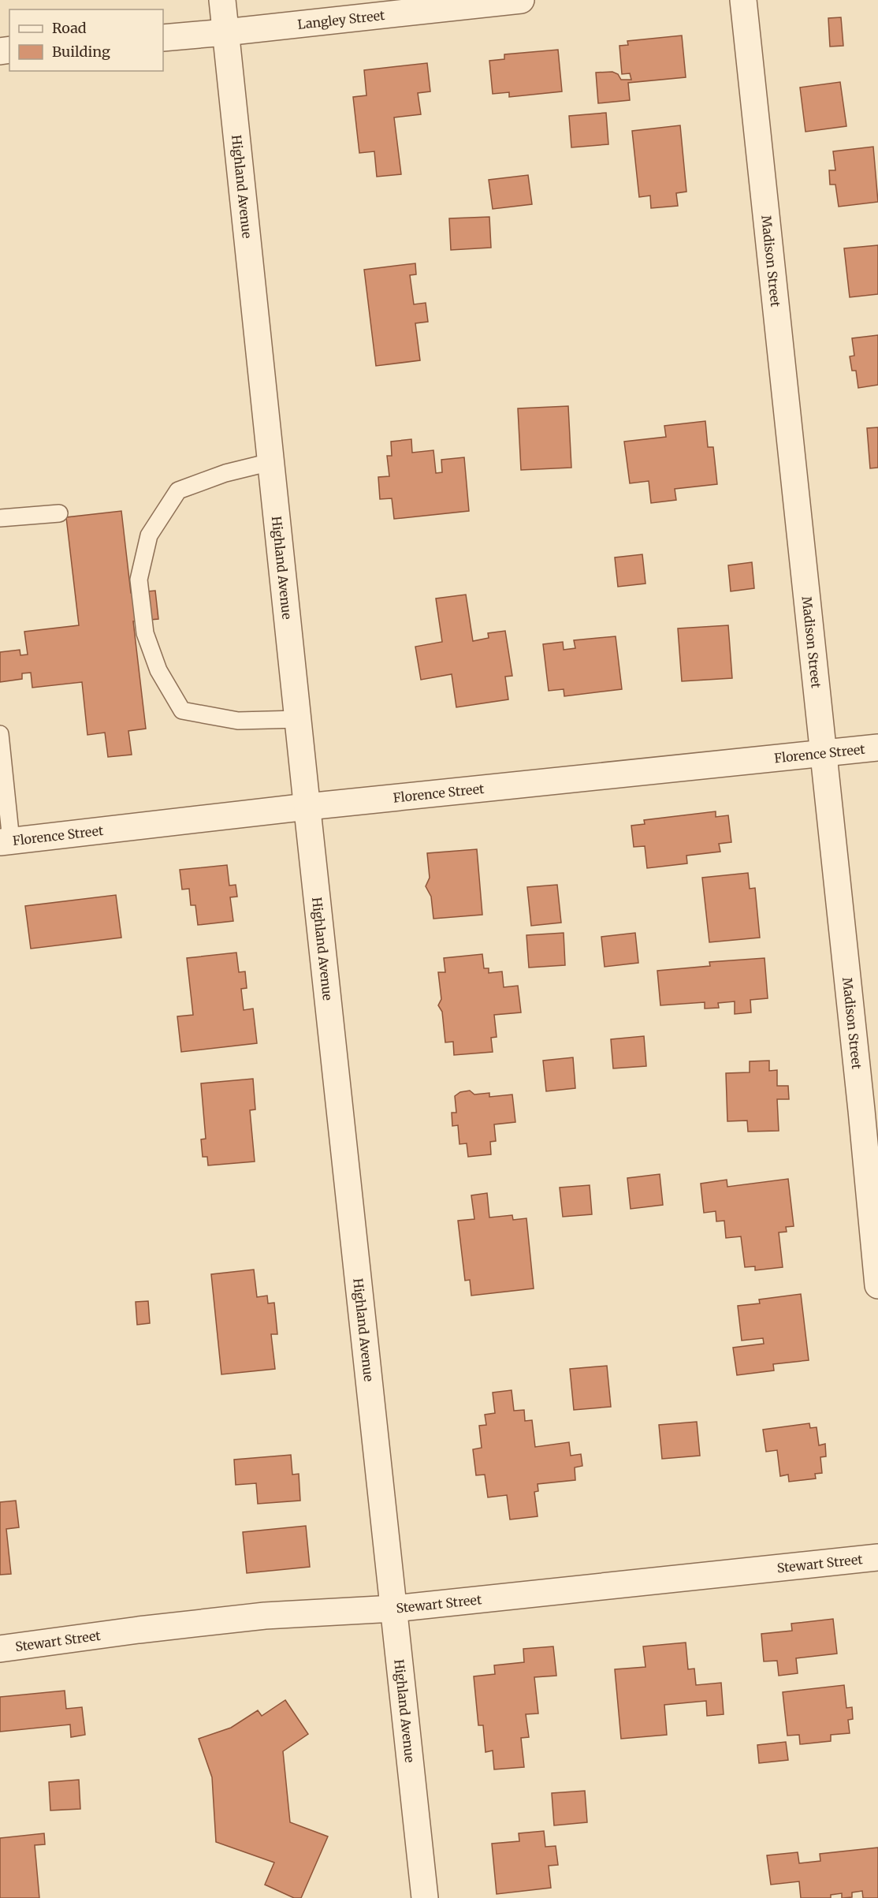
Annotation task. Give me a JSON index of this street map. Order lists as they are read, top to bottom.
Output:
{
  "streets": {
    "street": [
      "Langley Street",
      "Highland Avenue",
      "Madison Street",
      "Florence Street",
      "Stewart Street"
    ]
  },
  "crossings": [
    ["Langley Street", "Highland Avenue"],
    ["Highland Avenue", "Florence Street"],
    ["Highland Avenue", "Stewart Street"],
    ["Madison Street", "Florence Street"]
  ],
  "legend": ["Road", "Building"]
}
